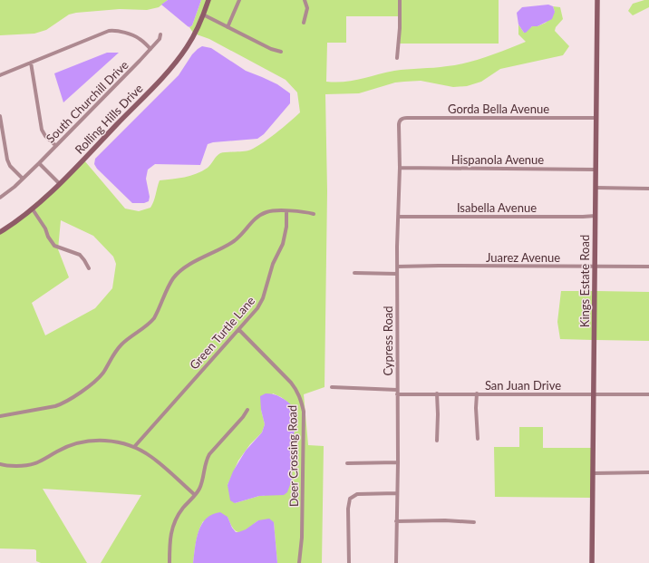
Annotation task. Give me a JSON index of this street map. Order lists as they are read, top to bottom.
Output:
{
  "streets": {
    "street": [
      "South Churchill Drive",
      "Gorda Bella Avenue",
      "Rolling Hills Drive",
      "Hispanola Avenue",
      "Isabella Avenue",
      "Juarez Avenue",
      "Kings Estate Road",
      "Green Turtle Lane",
      "Cypress Road",
      "San Juan Drive",
      "Deer Crossing Road"
    ]
  },
  "crossings": [
    ["Gorda Bella Avenue", "Kings Estate Road"],
    ["Gorda Bella Avenue", "Cypress Road"],
    ["Hispanola Avenue", "Kings Estate Road"],
    ["Hispanola Avenue", "Cypress Road"],
    ["Isabella Avenue", "Kings Estate Road"],
    ["Isabella Avenue", "Cypress Road"],
    ["Juarez Avenue", "Kings Estate Road"],
    ["Juarez Avenue", "Cypress Road"],
    ["Kings Estate Road", "San Juan Drive"],
    ["Green Turtle Lane", "Deer Crossing Road"],
    ["Cypress Road", "San Juan Drive"]
  ]
}
